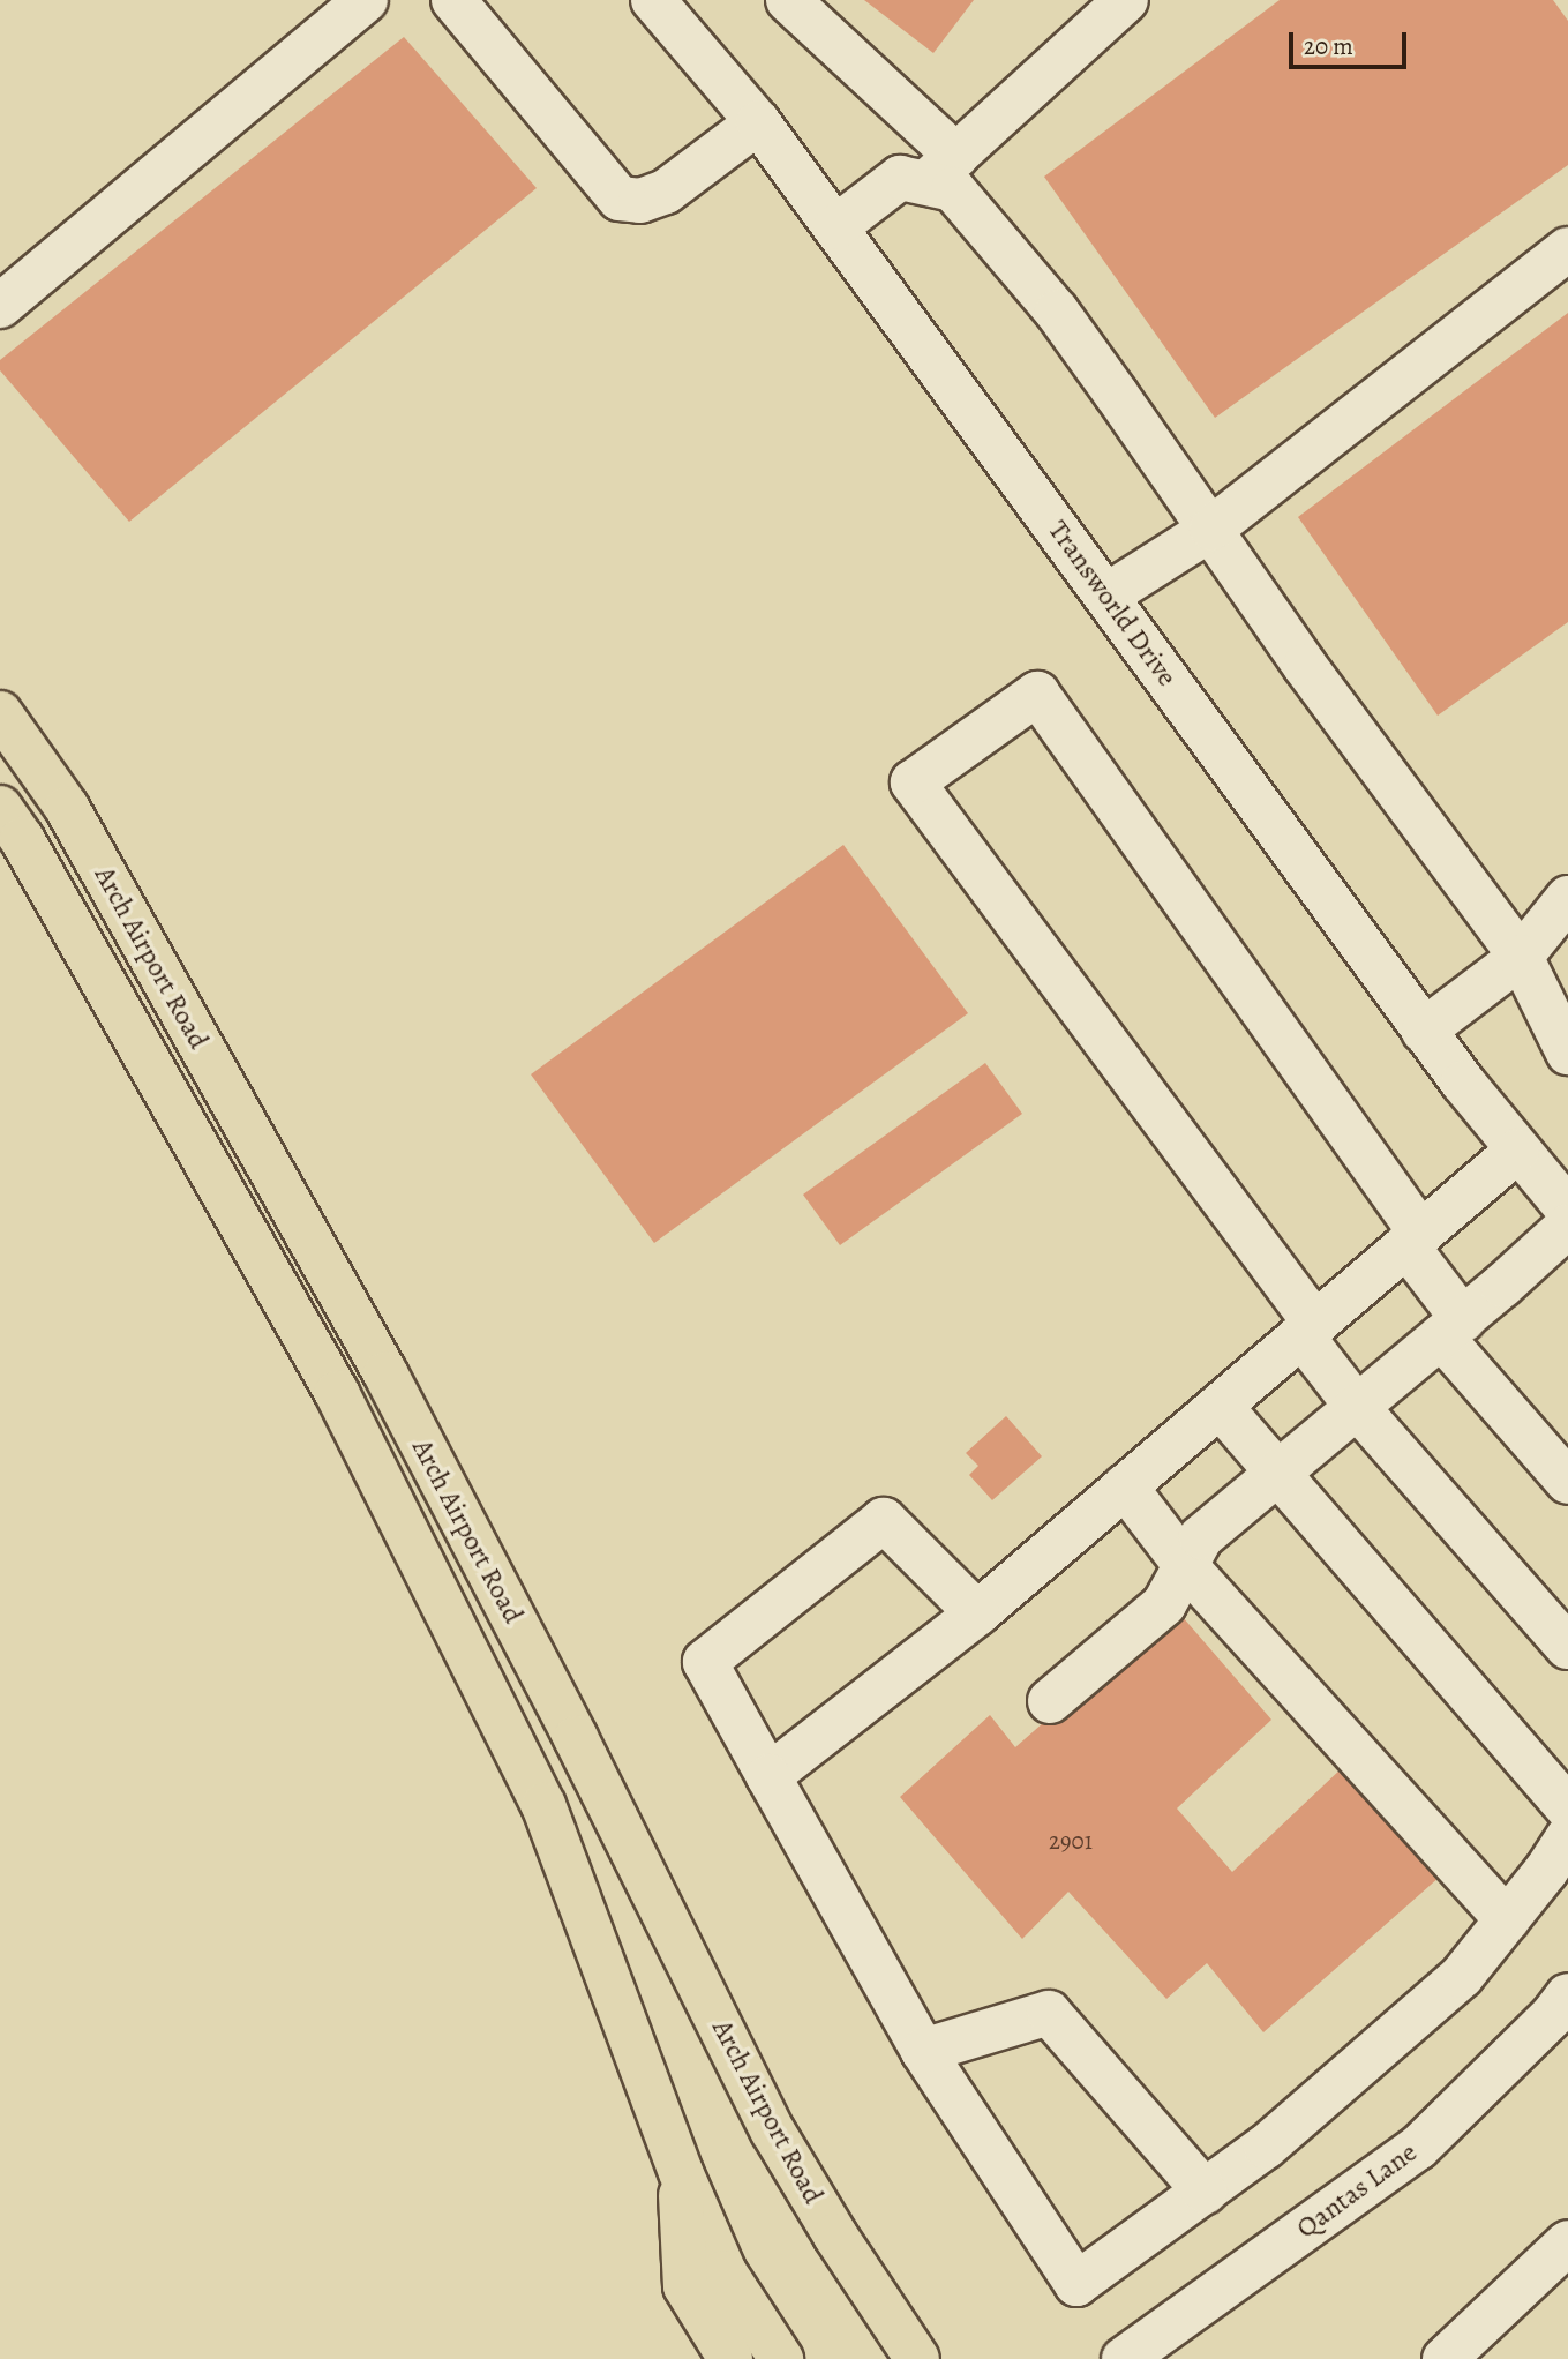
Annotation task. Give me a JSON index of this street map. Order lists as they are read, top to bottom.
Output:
{
  "streets": {
    "main road": ["Arch Airport Road"],
    "street": ["Transworld Drive", "Qantas Lane"]
  },
  "house_numbers": ["2901"],
  "scale_bar": "20 m"
}
